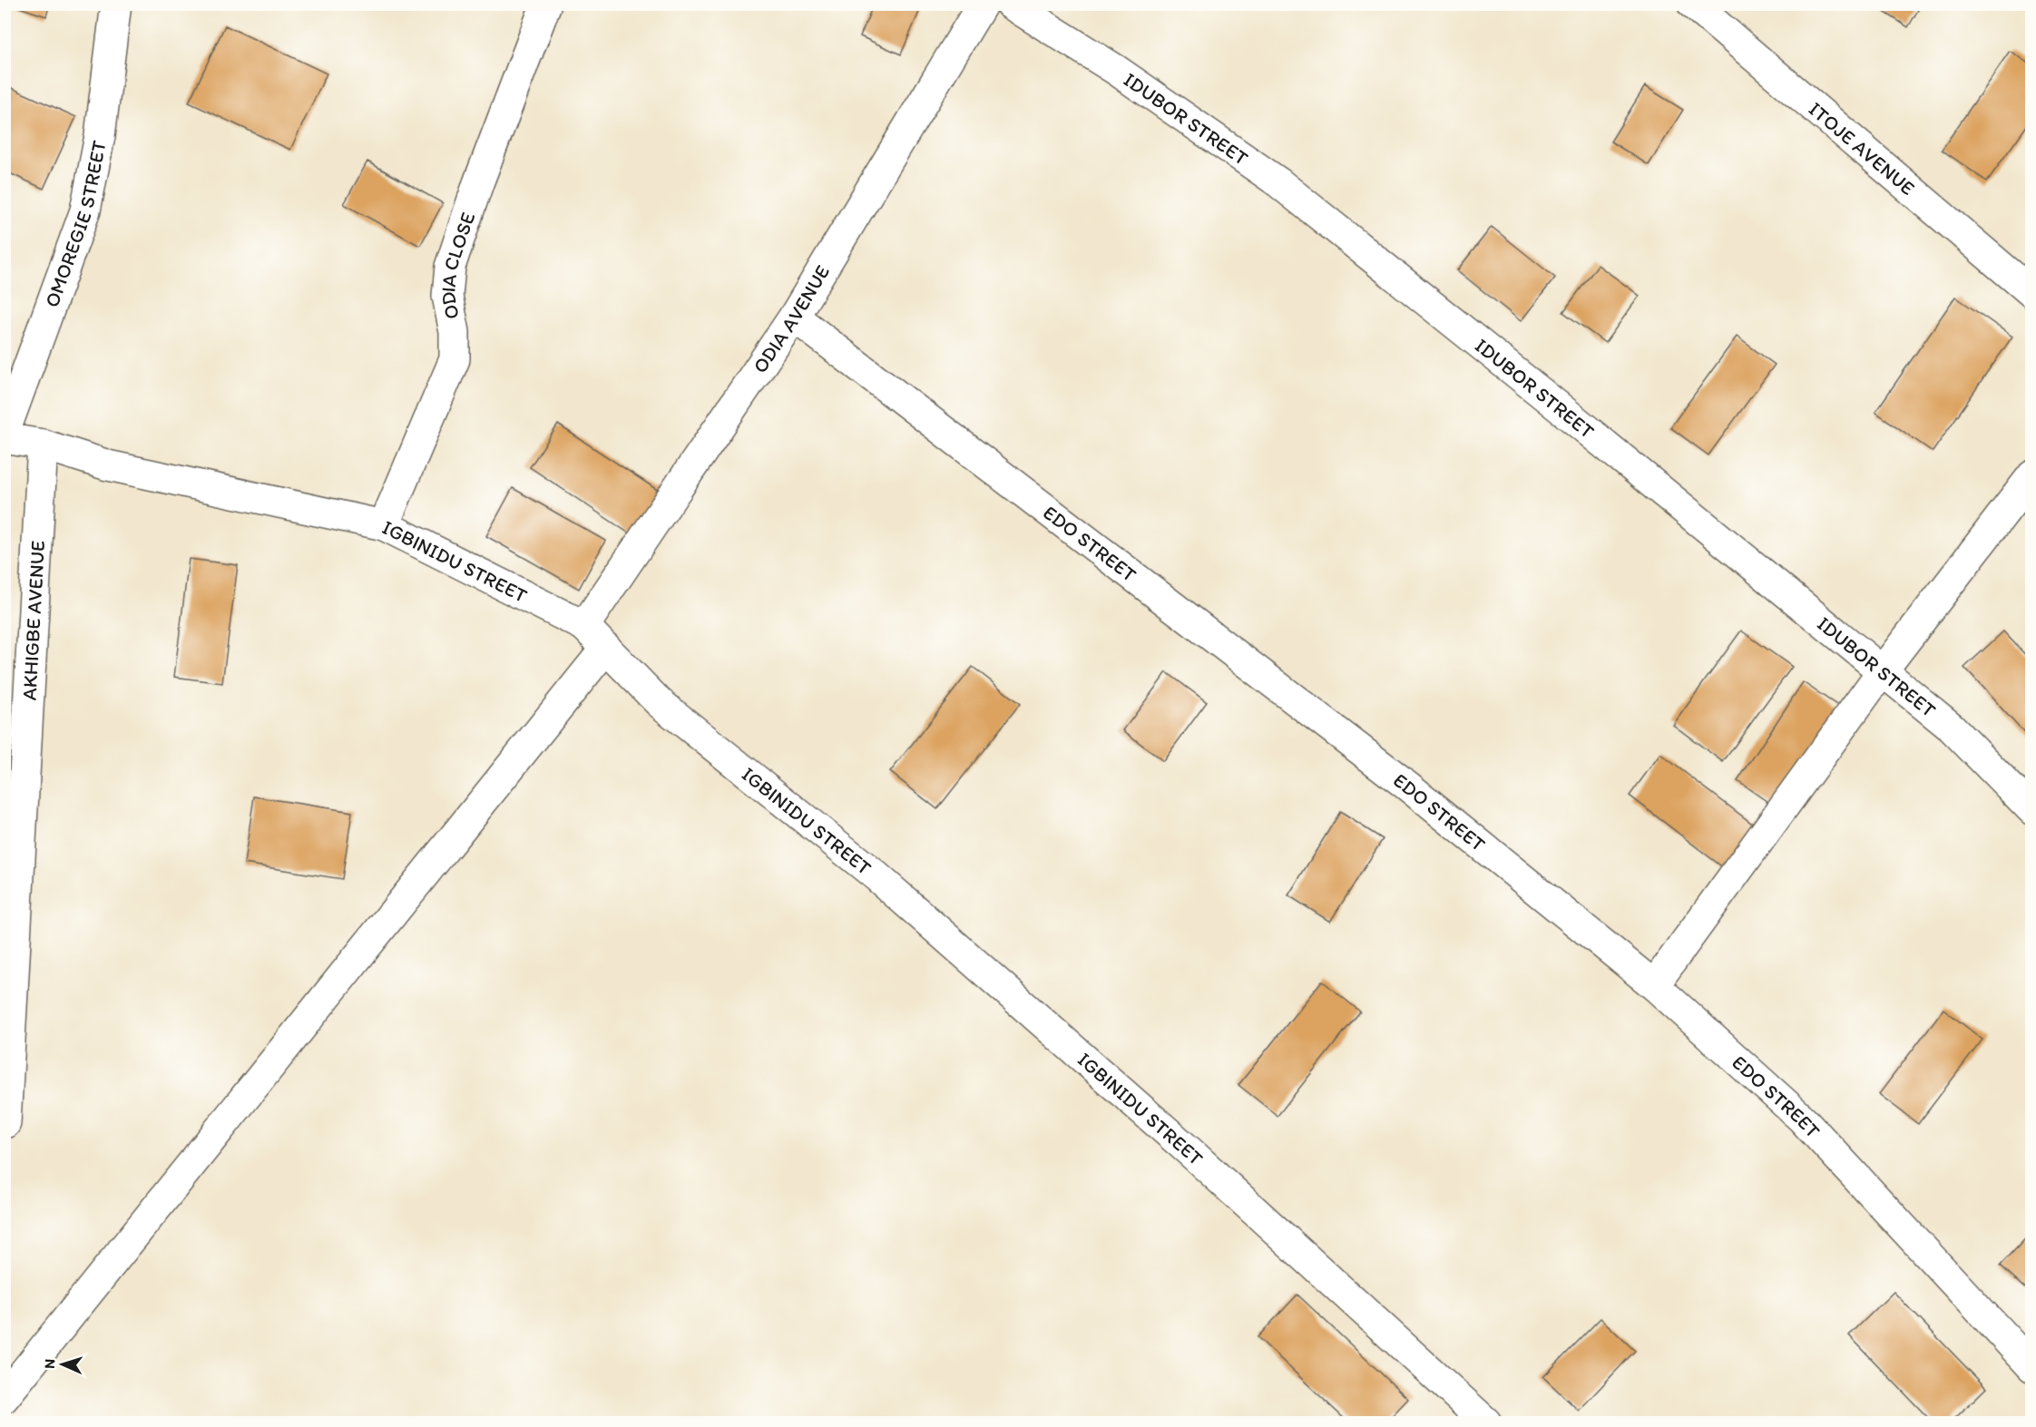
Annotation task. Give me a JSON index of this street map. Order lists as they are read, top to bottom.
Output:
{
  "streets": {
    "street": [
      "IDUBOR STREET",
      "ITOJE AVENUE",
      "OMOREGIE STREET",
      "ODIA CLOSE",
      "ODIA AVENUE",
      "EDO STREET",
      "IGBINIDU STREET",
      "AKHIGBE AVENUE"
    ]
  },
  "crossings": [
    ["OMOREGIE STREET", "IGBINIDU STREET"],
    ["ODIA CLOSE", "IGBINIDU STREET"],
    ["ODIA AVENUE", "EDO STREET"],
    ["ODIA AVENUE", "IGBINIDU STREET"],
    ["IGBINIDU STREET", "AKHIGBE AVENUE"]
  ],
  "north": "left"
}
